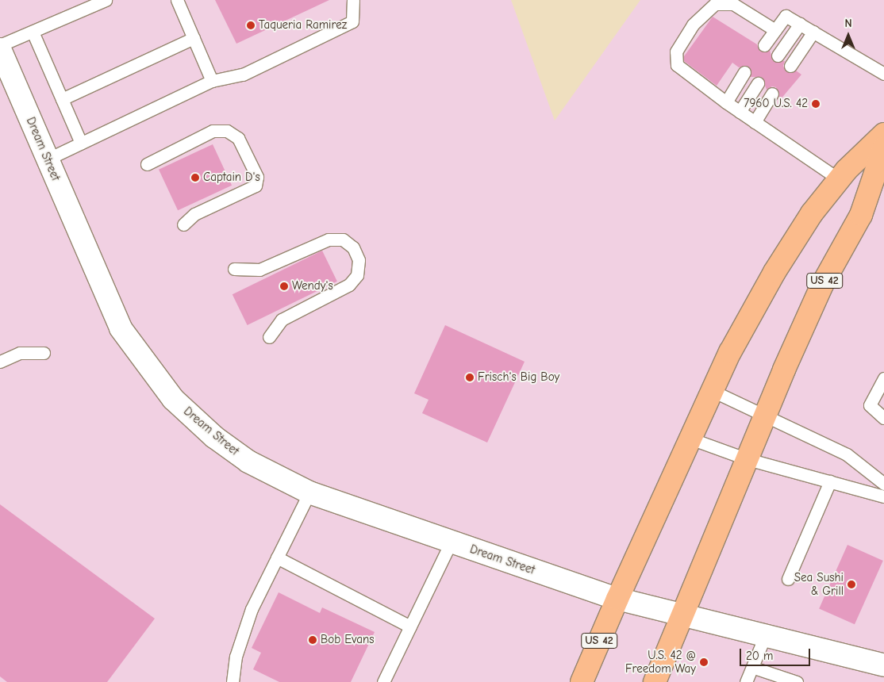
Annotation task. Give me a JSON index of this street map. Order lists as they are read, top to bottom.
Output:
{
  "streets": {
    "main road": ["US 42"],
    "street": ["Dream Street"]
  },
  "crossings": [
    ["Dream Street", "US 42"]
  ],
  "places": [
    "Taqueria Ramirez",
    "7960 U.S. 42",
    "Captain D's",
    "Wendy's",
    "Frisch's Big Boy",
    "Sea Sushi & Grill",
    "Bob Evans",
    "U.S. 42 @ Freedom Way"
  ],
  "scale_bar": "20 m",
  "north": "top"
}
